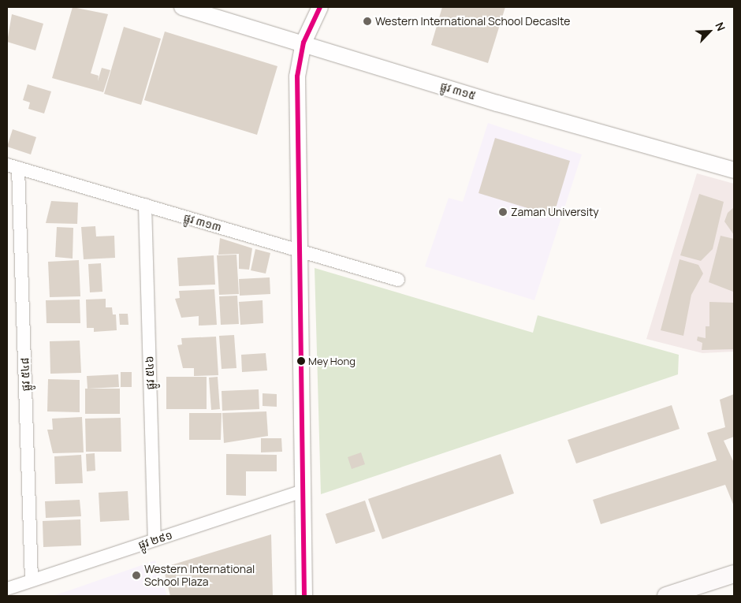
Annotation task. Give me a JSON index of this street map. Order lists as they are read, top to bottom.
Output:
{
  "streets": {
    "street": [
      "ផ្លូវ ៣១៥",
      "ផ្លូវ ៣១៣",
      "ផ្លូវ ៥៤៦",
      "ផ្លូវ ៥៤៨",
      "ផ្លូវ ២៩១"
    ]
  },
  "crossings": [
    ["ផ្លូវ ៣១៣", "ផ្លូវ ៥៤៦"],
    ["ផ្លូវ ៣១៣", "ផ្លូវ ៥៤៨"],
    ["ផ្លូវ ៥៤៦", "ផ្លូវ ២៩១"],
    ["ផ្លូវ ៥៤៨", "ផ្លូវ ២៩១"]
  ],
  "places": [
    "Western International School Decaslte",
    "Zaman University",
    "Mey Hong",
    "Western International School Plaza"
  ],
  "north": "top right"
}
